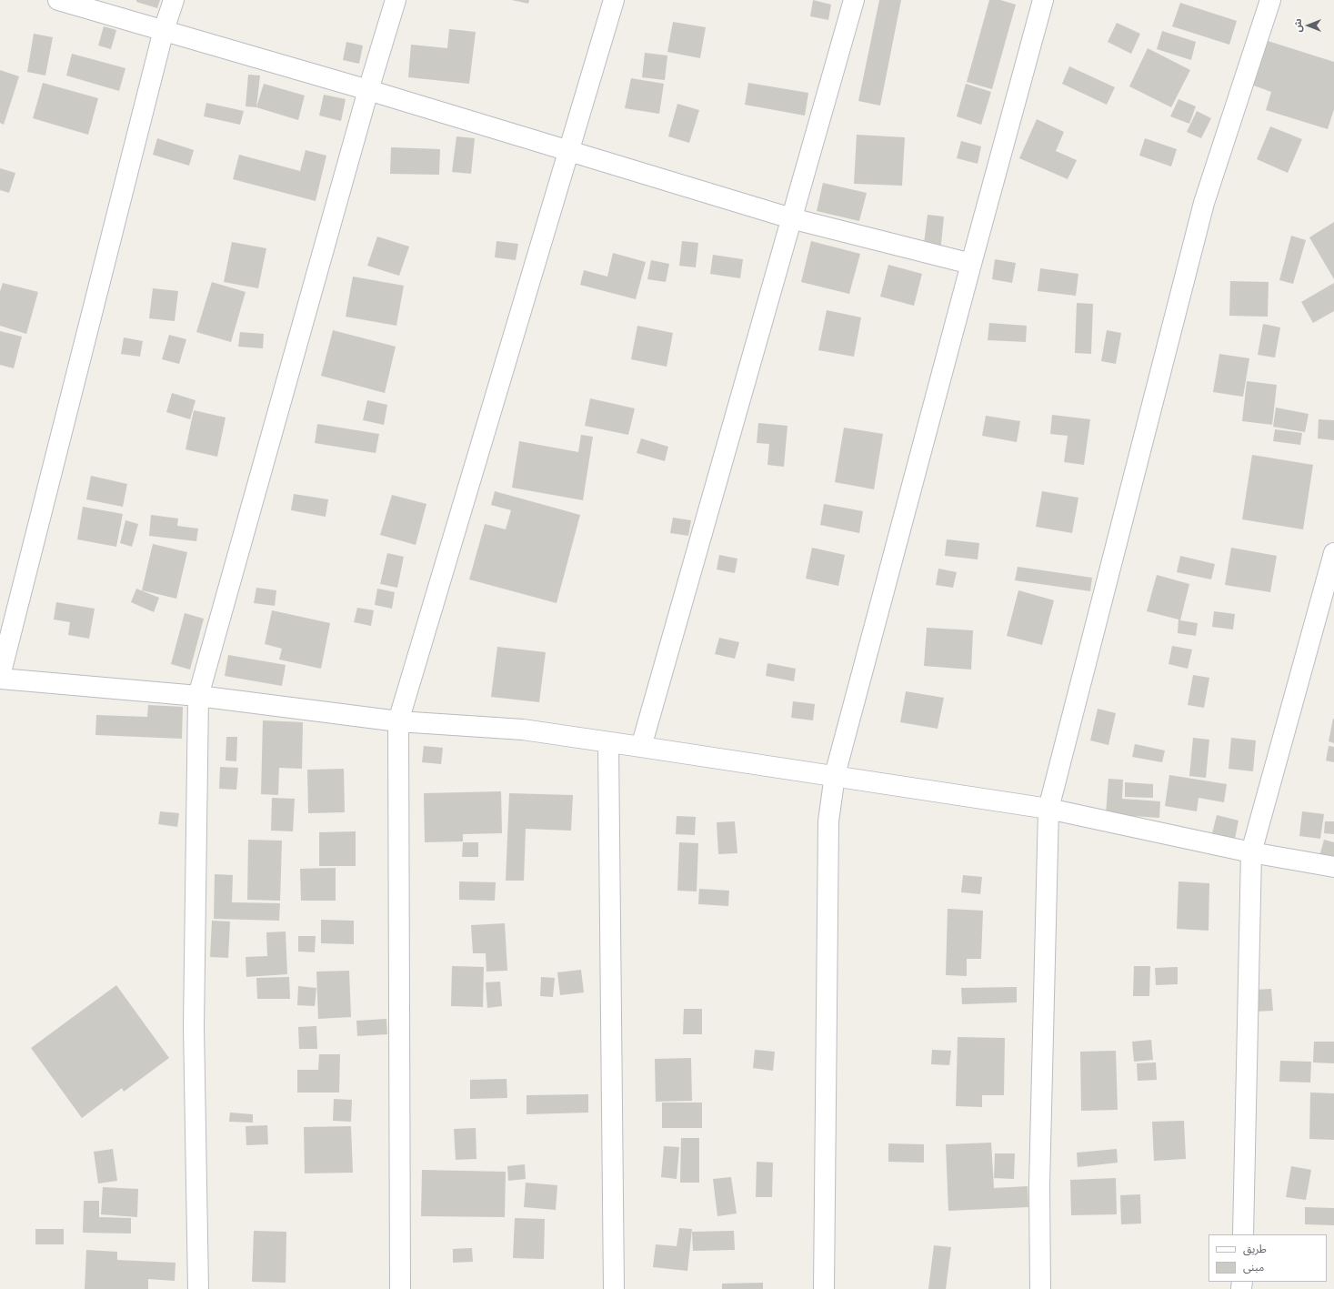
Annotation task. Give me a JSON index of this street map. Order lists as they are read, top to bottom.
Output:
{
  "legend": ["طريق", "مبنى"],
  "north": "left"
}
